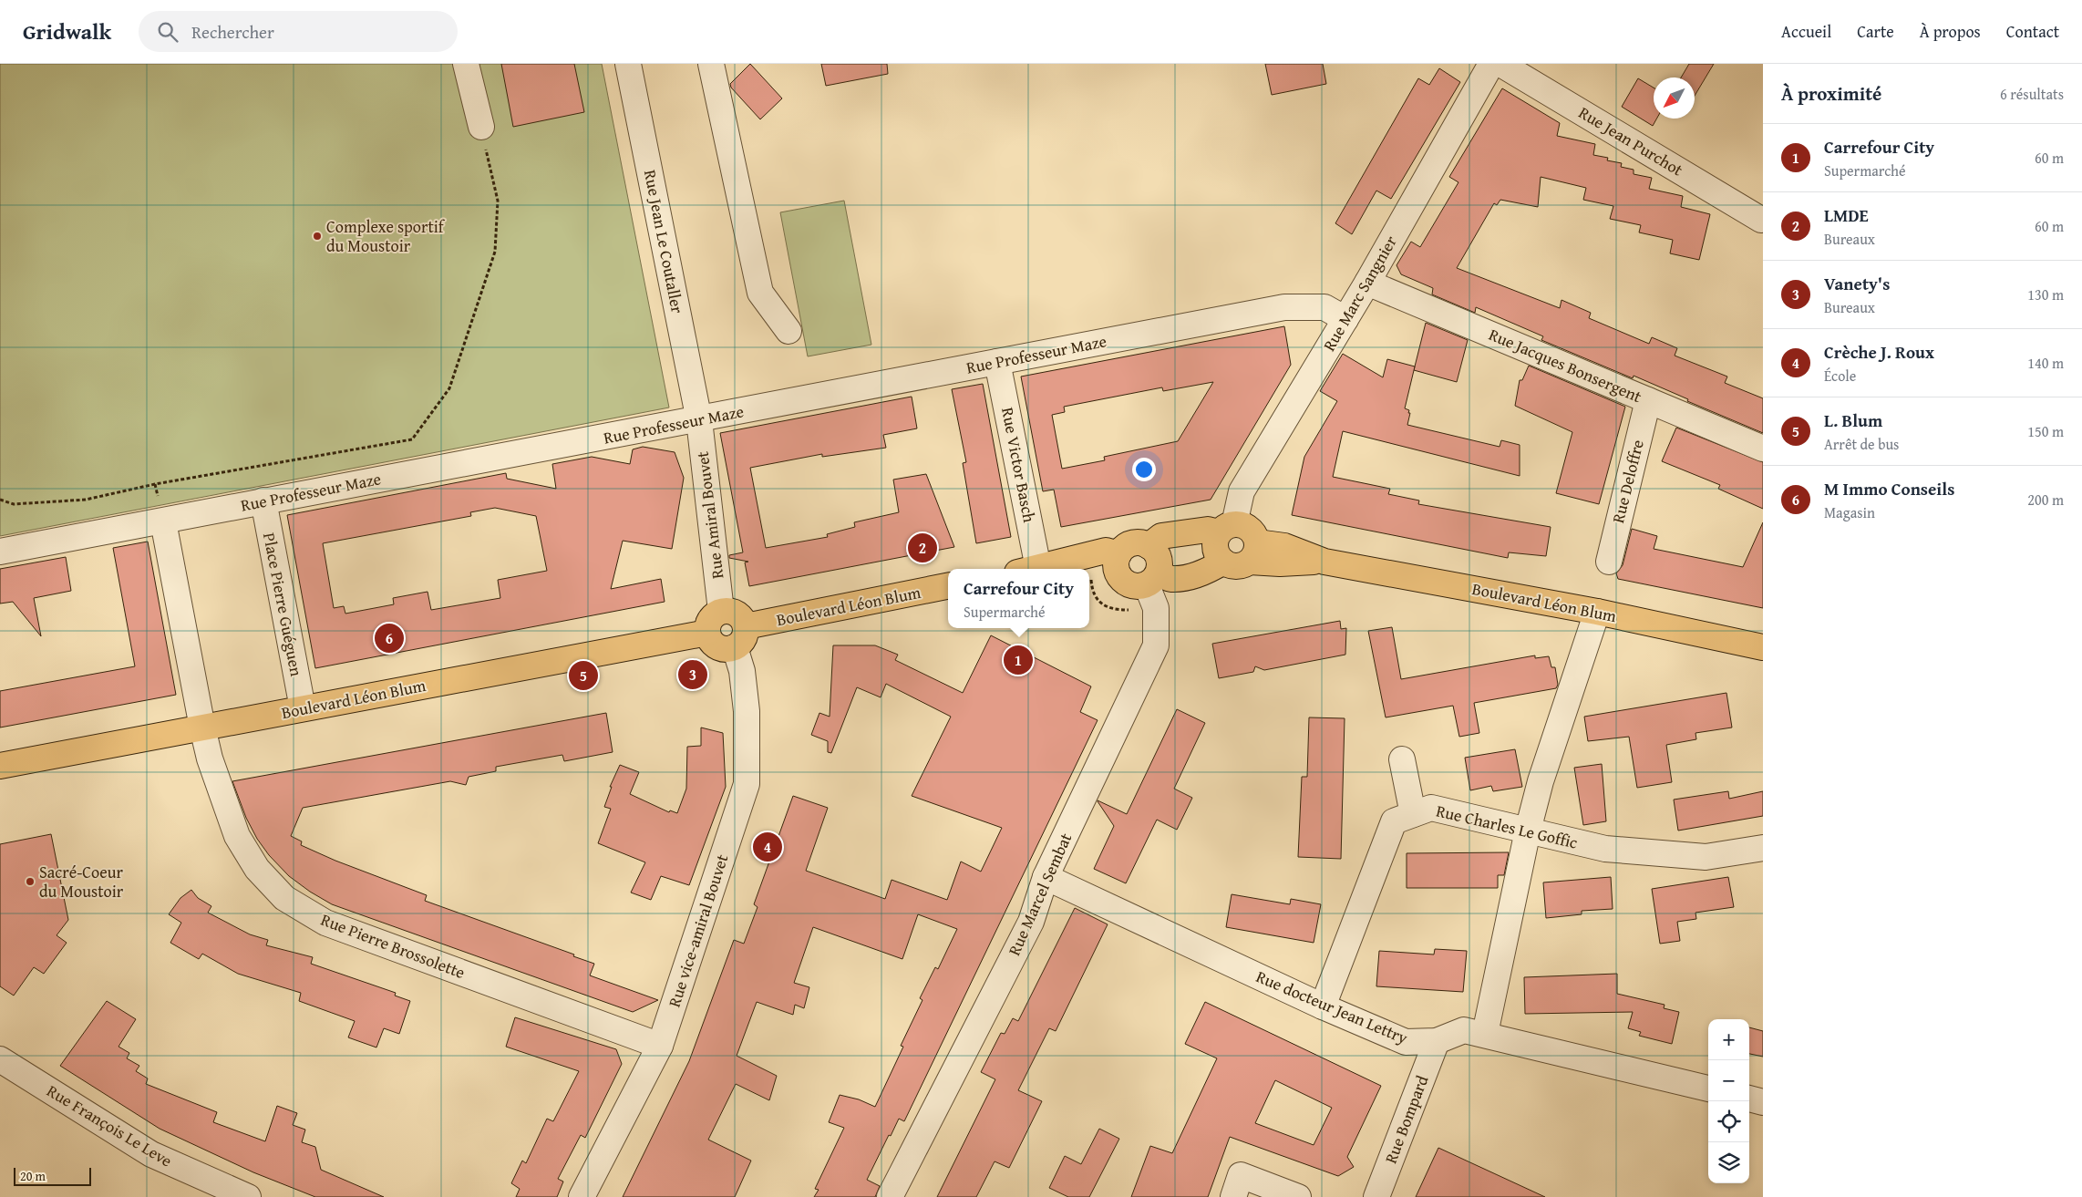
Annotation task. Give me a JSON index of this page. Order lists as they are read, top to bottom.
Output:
{
  "streets": {
    "main road": ["Boulevard Léon Blum"],
    "street": [
      "Rue Jean Purchot",
      "Rue Jean Le Coutaller",
      "Rue Marc Sangnier",
      "Rue Professeur Maze",
      "Rue Jacques Bonsergent",
      "Rue Victor Basch",
      "Rue Deloffre",
      "Rue Amiral Bouvet",
      "Place Pierre Guéguen",
      "Rue Charles Le Goffic",
      "Rue Marcel Sembat",
      "Rue vice-amiral Bouvet",
      "Rue Pierre Brossolette",
      "Rue docteur Jean Lettry",
      "Rue Bompard",
      "Rue François Le Leve"
    ]
  },
  "crossings": [
    ["Rue Jean Le Coutaller", "Rue Professeur Maze"],
    ["Rue Jean Le Coutaller", "Rue Amiral Bouvet"],
    ["Rue Marc Sangnier", "Rue Professeur Maze"],
    ["Rue Marc Sangnier", "Rue Jacques Bonsergent"],
    ["Rue Marc Sangnier", "Boulevard Léon Blum"],
    ["Rue Professeur Maze", "Rue Victor Basch"],
    ["Rue Professeur Maze", "Rue Amiral Bouvet"],
    ["Rue Professeur Maze", "Place Pierre Guéguen"],
    ["Rue Jacques Bonsergent", "Rue Deloffre"],
    ["Rue Amiral Bouvet", "Boulevard Léon Blum"],
    ["Rue Amiral Bouvet", "Rue vice-amiral Bouvet"],
    ["Boulevard Léon Blum", "Place Pierre Guéguen"],
    ["Boulevard Léon Blum", "Rue vice-amiral Bouvet"],
    ["Boulevard Léon Blum", "Rue Pierre Brossolette"],
    ["Rue Charles Le Goffic", "Rue docteur Jean Lettry"],
    ["Rue Marcel Sembat", "Rue docteur Jean Lettry"],
    ["Rue vice-amiral Bouvet", "Rue Pierre Brossolette"],
    ["Rue docteur Jean Lettry", "Rue Bompard"]
  ],
  "places": ["Complexe sportif du Moustoir", "Sacré-Coeur du Moustoir"],
  "scale_bar": "20 m",
  "north": "bottom left",
  "page": {
    "header": "Gridwalk",
    "search": "Rechercher",
    "nav": [
      "Accueil",
      "Carte",
      "À propos",
      "Contact"
    ],
    "heading": ["À proximité", "6 résultats"],
    "list": [
      {
        "mark": "1",
        "name": "Carrefour City",
        "note": "Supermarché",
        "value": "60 m"
      },
      {
        "mark": "2",
        "name": "LMDE",
        "note": "Bureaux",
        "value": "60 m"
      },
      {
        "mark": "3",
        "name": "Vanety's",
        "note": "Bureaux",
        "value": "130 m"
      },
      {
        "mark": "4",
        "name": "Crèche J. Roux",
        "note": "École",
        "value": "140 m"
      },
      {
        "mark": "5",
        "name": "L. Blum",
        "note": "Arrêt de bus",
        "value": "150 m"
      },
      {
        "mark": "6",
        "name": "M Immo Conseils",
        "note": "Magasin",
        "value": "200 m"
      }
    ],
    "pins": [
      "2",
      "6",
      "1",
      "3",
      "5",
      "4"
    ],
    "popup": ["Carrefour City", "Supermarché"],
    "map_buttons": ["+", "−"],
    "scale": "20 m"
  }
}
